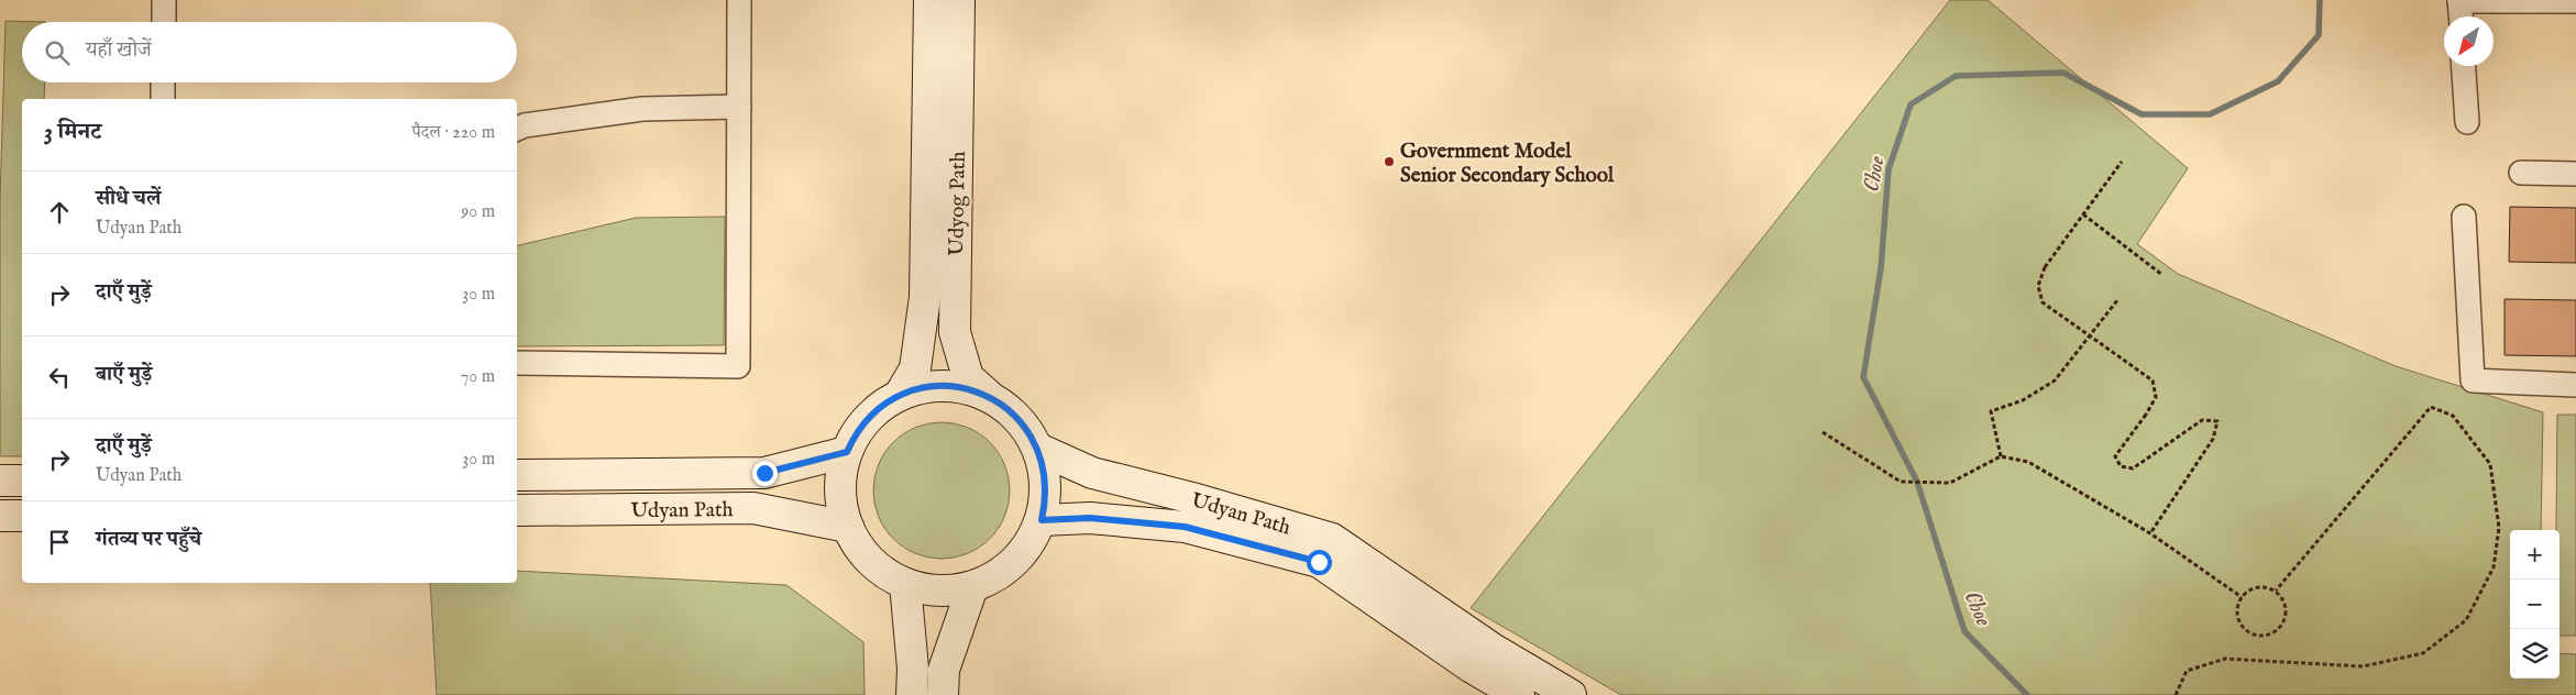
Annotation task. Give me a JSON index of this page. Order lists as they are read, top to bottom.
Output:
{
  "streets": {
    "main road": ["Udyog Path", "Udyan Path"]
  },
  "crossings": [
    ["Udyog Path", "Udyan Path"]
  ],
  "water": ["Choe"],
  "places": ["Government Model Senior Secondary School"],
  "north": "bottom left",
  "page": {
    "search": "यहाँ खोजें",
    "heading": ["3 मिनट", "पैदल · 220 m"],
    "list": [
      ["सीधे चलें", "Udyan Path", "90 m"],
      ["दाएँ मुड़ें", "30 m"],
      ["बाएँ मुड़ें", "70 m"],
      ["दाएँ मुड़ें", "Udyan Path", "30 m"],
      "गंतव्य पर पहुँचे"
    ],
    "map_buttons": ["+", "−"]
  }
}
